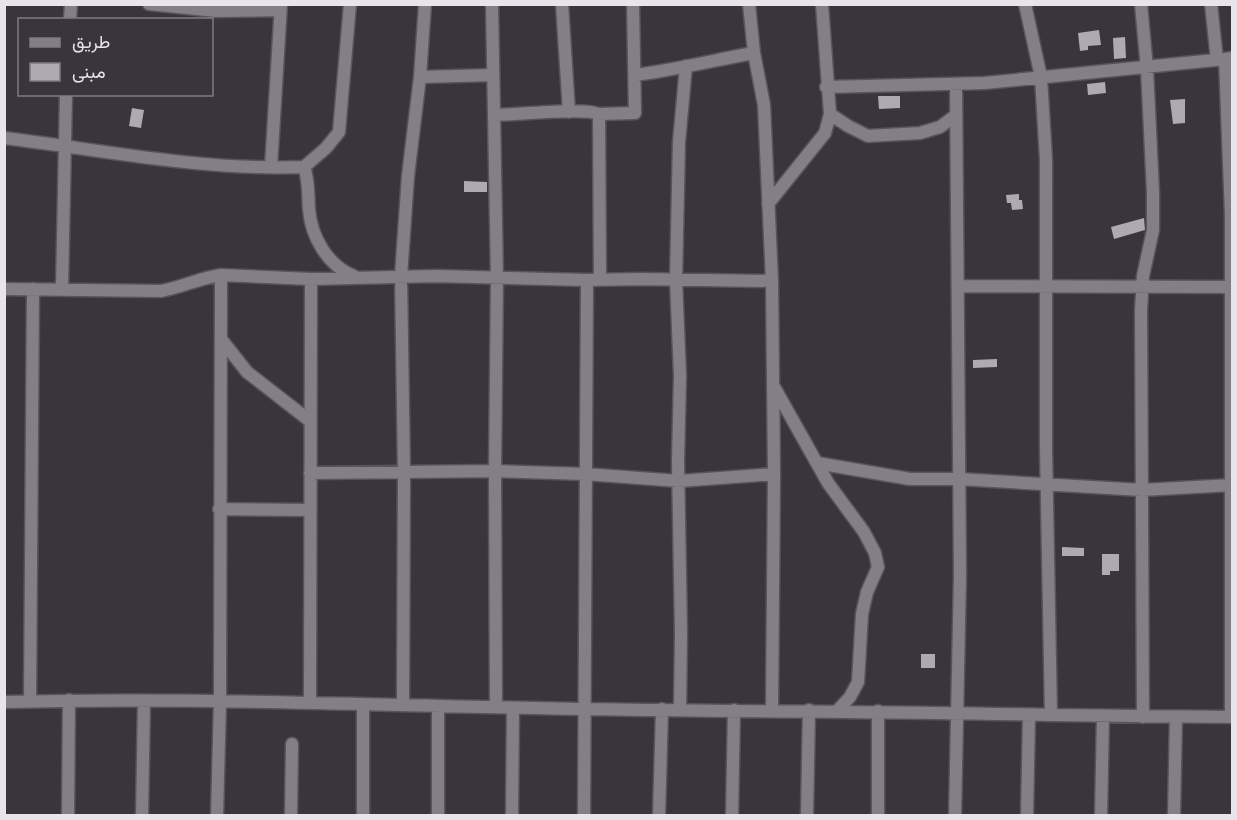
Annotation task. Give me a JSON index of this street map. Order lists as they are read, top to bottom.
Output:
{
  "legend": ["طريق", "مبنى"]
}
